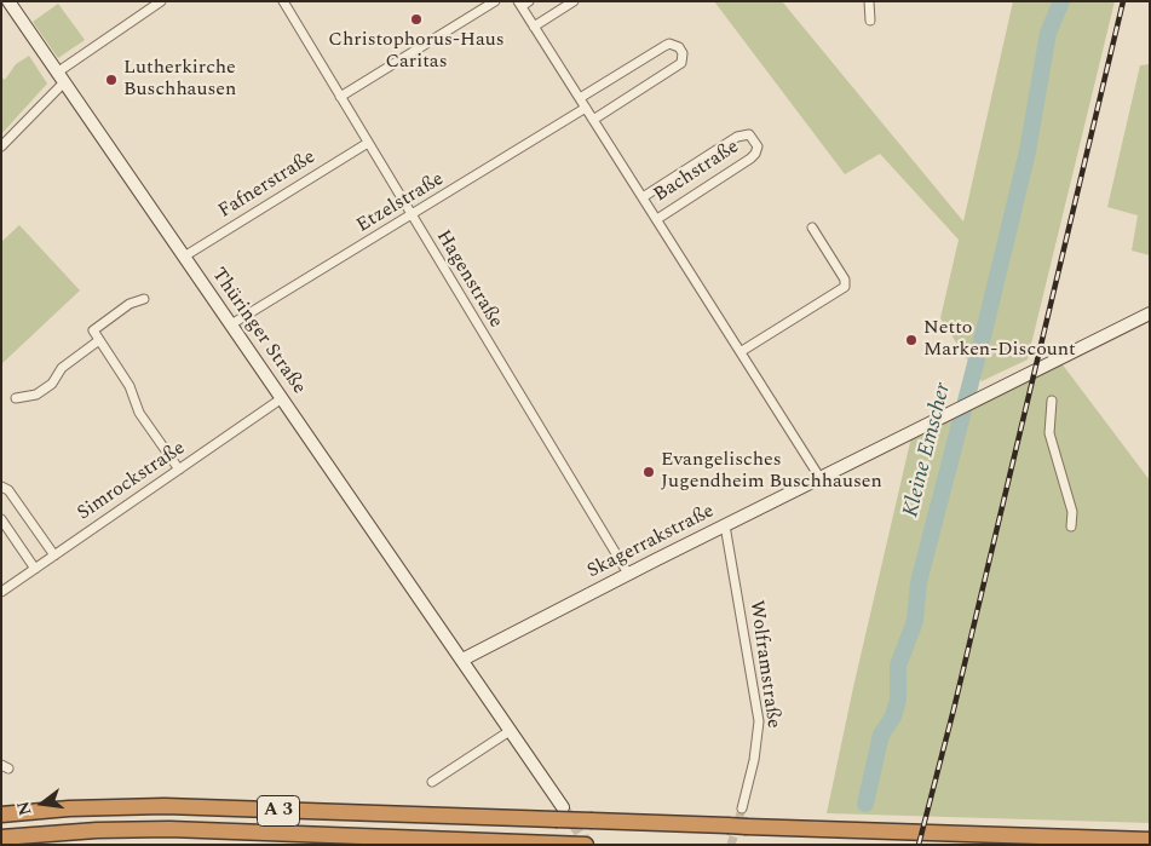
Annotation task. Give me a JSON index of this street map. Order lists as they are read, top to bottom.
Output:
{
  "streets": {
    "highway": ["A 3"],
    "street": [
      "Bachstraße",
      "Fafnerstraße",
      "Etzelstraße",
      "Hagenstraße",
      "Thüringer Straße",
      "Simrockstraße",
      "Skagerrakstraße",
      "Wolframstraße"
    ]
  },
  "crossings": [
    ["Bachstraße", "Etzelstraße"],
    ["Bachstraße", "Skagerrakstraße"],
    ["Fafnerstraße", "Hagenstraße"],
    ["Fafnerstraße", "Thüringer Straße"],
    ["Etzelstraße", "Hagenstraße"],
    ["Etzelstraße", "Thüringer Straße"],
    ["Hagenstraße", "Skagerrakstraße"],
    ["Thüringer Straße", "Simrockstraße"],
    ["Thüringer Straße", "Skagerrakstraße"],
    ["Thüringer Straße", "A 3"],
    ["Skagerrakstraße", "Wolframstraße"]
  ],
  "water": ["Kleine Emscher"],
  "places": [
    "Christophorus-Haus Caritas",
    "Lutherkirche Buschhausen",
    "Netto Marken-Discount",
    "Evangelisches Jugendheim Buschhausen"
  ],
  "north": "left"
}
